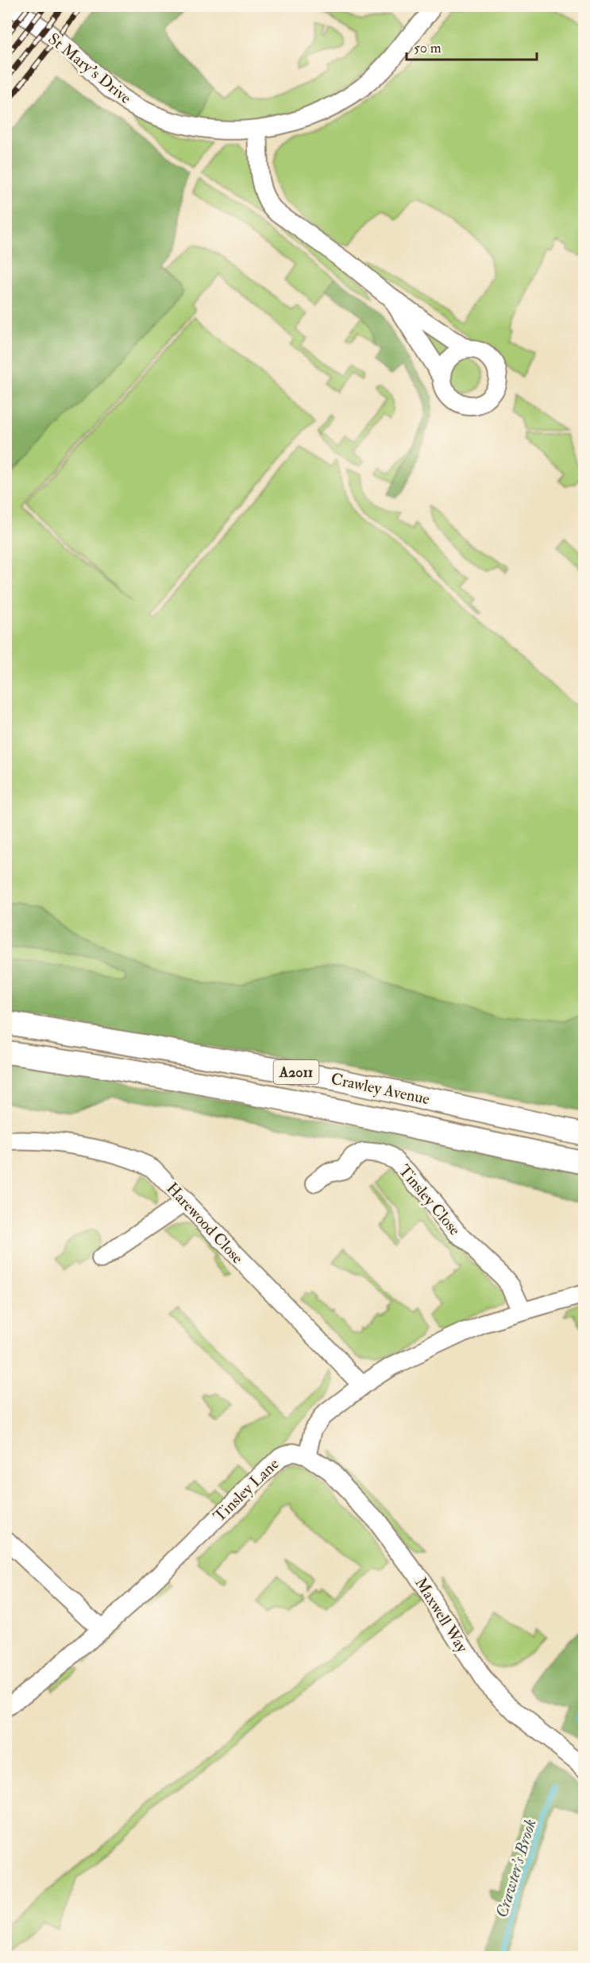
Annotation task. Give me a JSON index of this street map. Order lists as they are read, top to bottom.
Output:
{
  "streets": {
    "main road": ["A2011", "Crawley Avenue"],
    "street": [
      "St Mary's Drive",
      "Tinsley Close",
      "Harewood Close",
      "Tinsley Lane",
      "Maxwell Way"
    ]
  },
  "crossings": [
    ["Tinsley Lane", "Maxwell Way"]
  ],
  "water": ["Crawter's Brook"],
  "scale_bar": "50 m"
}
